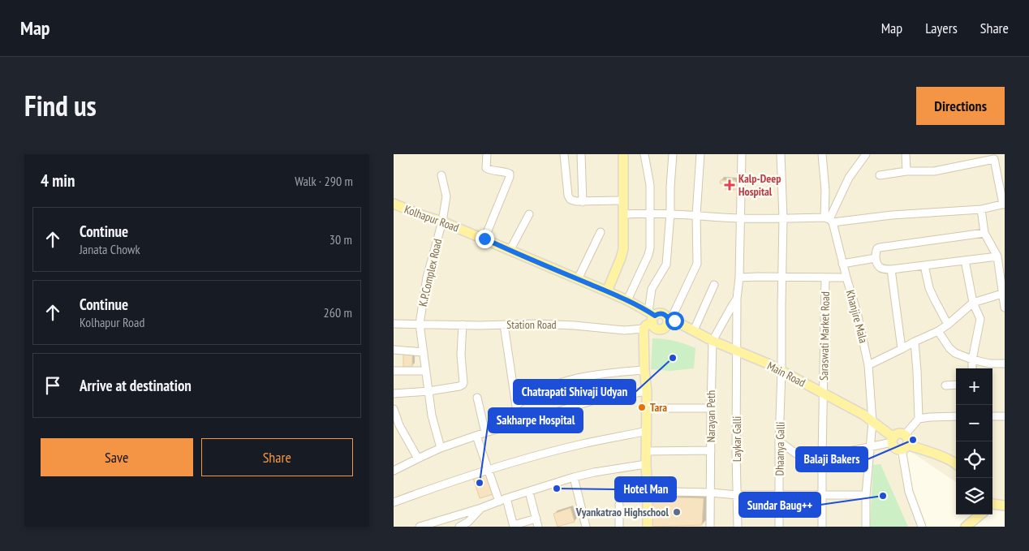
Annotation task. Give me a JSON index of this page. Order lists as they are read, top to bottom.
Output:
{
  "streets": {
    "main road": ["Kolhapur Road", "Main Road"],
    "street": [
      "K.P.Complex Road",
      "Khanjire Mala",
      "Station Road",
      "Saraswati Market Road",
      "Narayan Peth",
      "Laykar Galli",
      "Dhaanya Galli"
    ]
  },
  "crossings": [
    ["Kolhapur Road", "K.P.Complex Road"],
    ["Kolhapur Road", "Main Road"],
    ["K.P.Complex Road", "Station Road"],
    ["Khanjire Mala", "Main Road"],
    ["Saraswati Market Road", "Main Road"],
    ["Main Road", "Narayan Peth"],
    ["Main Road", "Laykar Galli"],
    ["Main Road", "Dhaanya Galli"]
  ],
  "places": {
    "health": ["Kalp-Deep Hospital"],
    "other": [
      "Chatrapati Shivaji Udyan",
      "Tara",
      "Balaji Bakers",
      "Sakharpe Hospital",
      "Hotel Man",
      "Sundar Baug++",
      "Vyankatrao Highschool"
    ]
  },
  "page": {
    "header": "Map",
    "nav": ["Map", "Layers", "Share"],
    "title": "Find us",
    "buttons": [
      "Directions",
      ["Save", "Share"]
    ],
    "heading": ["4 min", "Walk · 290 m"],
    "list": [
      ["Continue", "Janata Chowk", "30 m"],
      ["Continue", "Kolhapur Road", "260 m"],
      "Arrive at destination"
    ],
    "map_buttons": ["+", "−"]
  }
}
